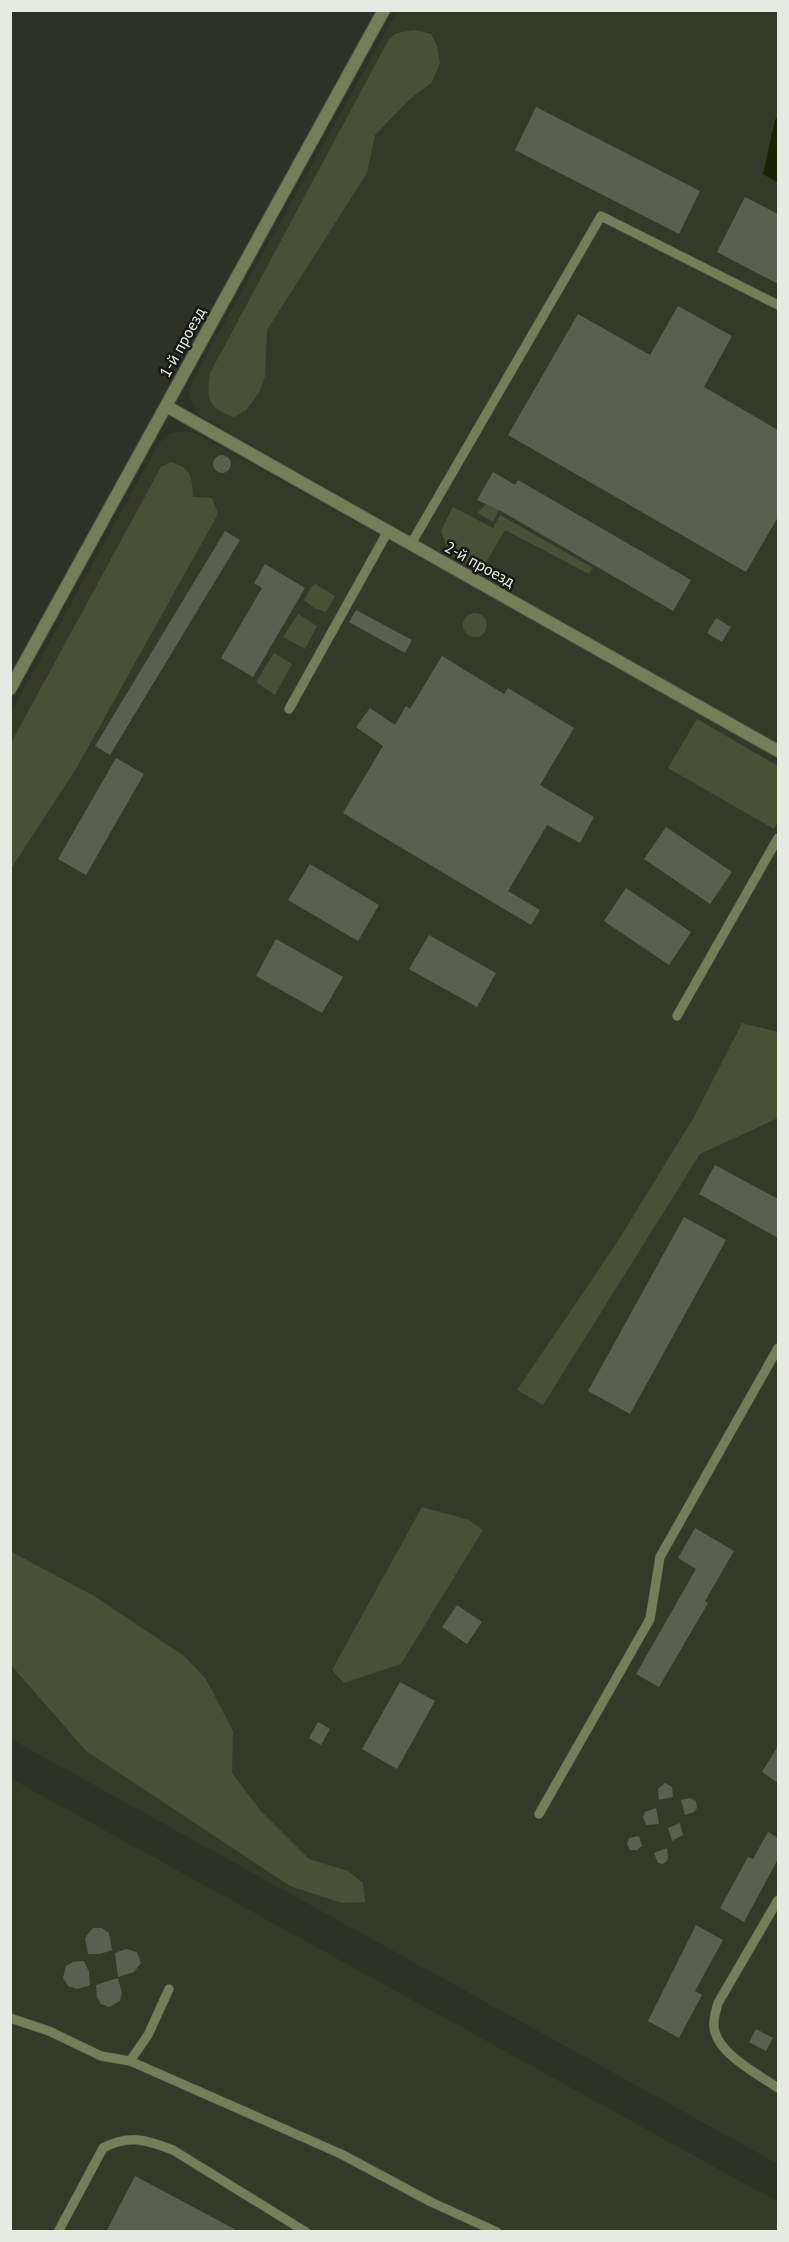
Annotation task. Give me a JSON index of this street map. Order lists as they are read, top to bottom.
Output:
{
  "streets": {
    "street": ["1-й проезд", "2-й проезд"]
  },
  "crossings": [
    ["1-й проезд", "2-й проезд"]
  ]
}
